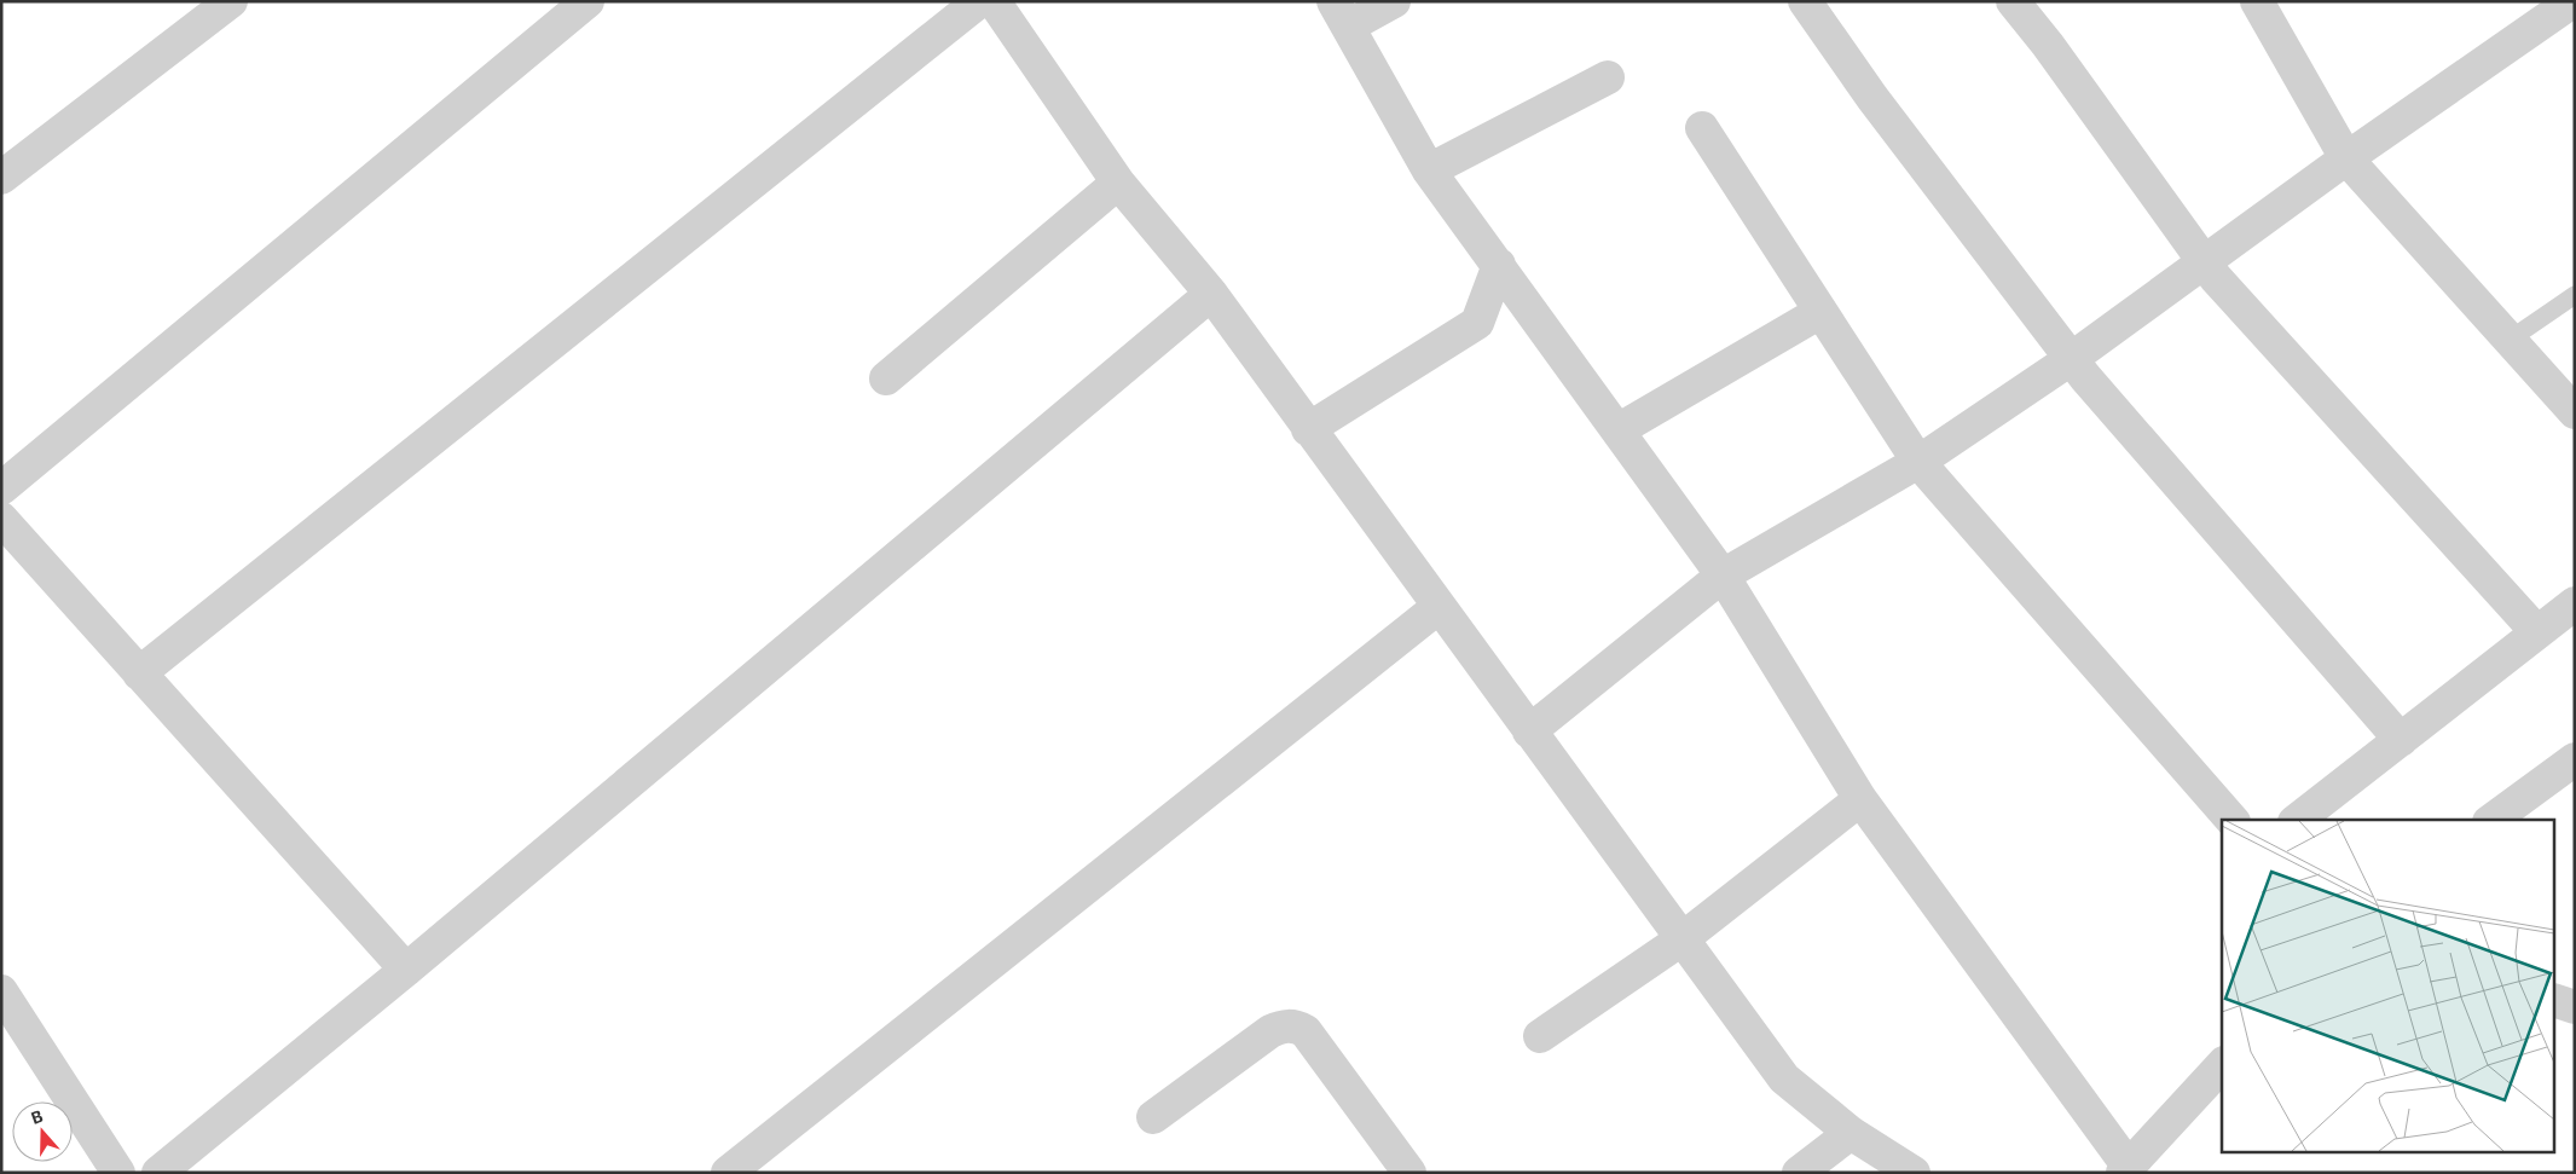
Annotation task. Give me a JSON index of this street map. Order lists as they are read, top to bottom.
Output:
{
  "north": "top"
}
